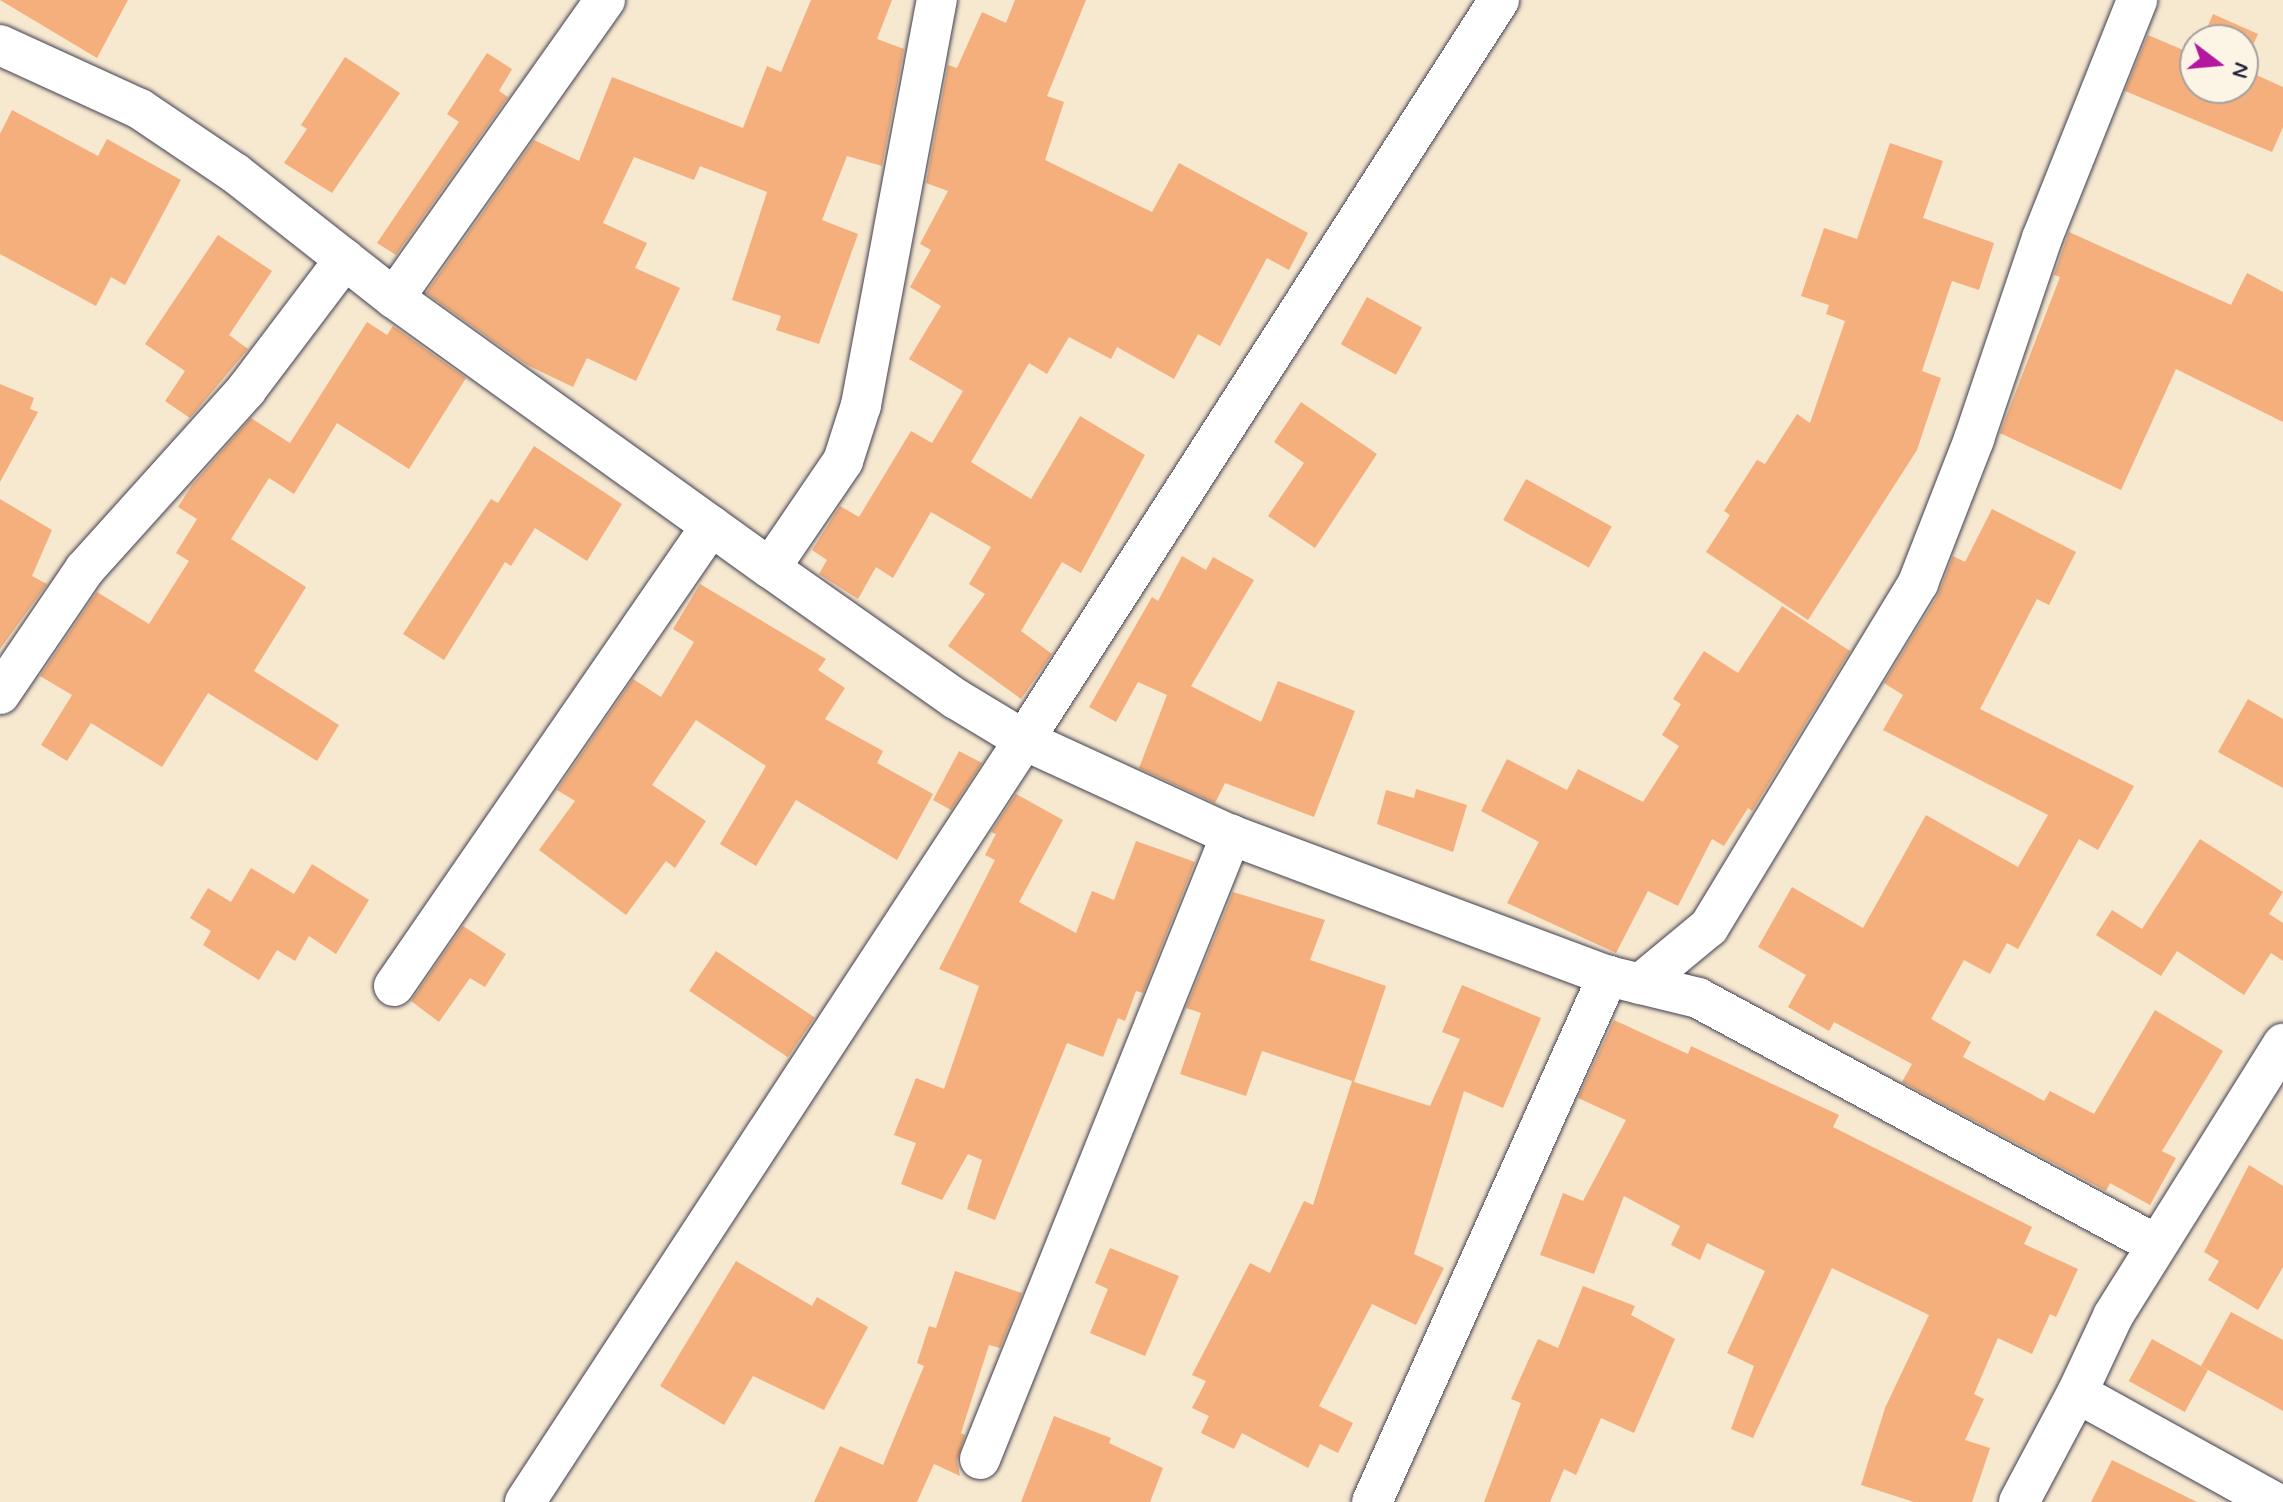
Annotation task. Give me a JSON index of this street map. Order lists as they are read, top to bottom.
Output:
{
  "north": "right"
}
